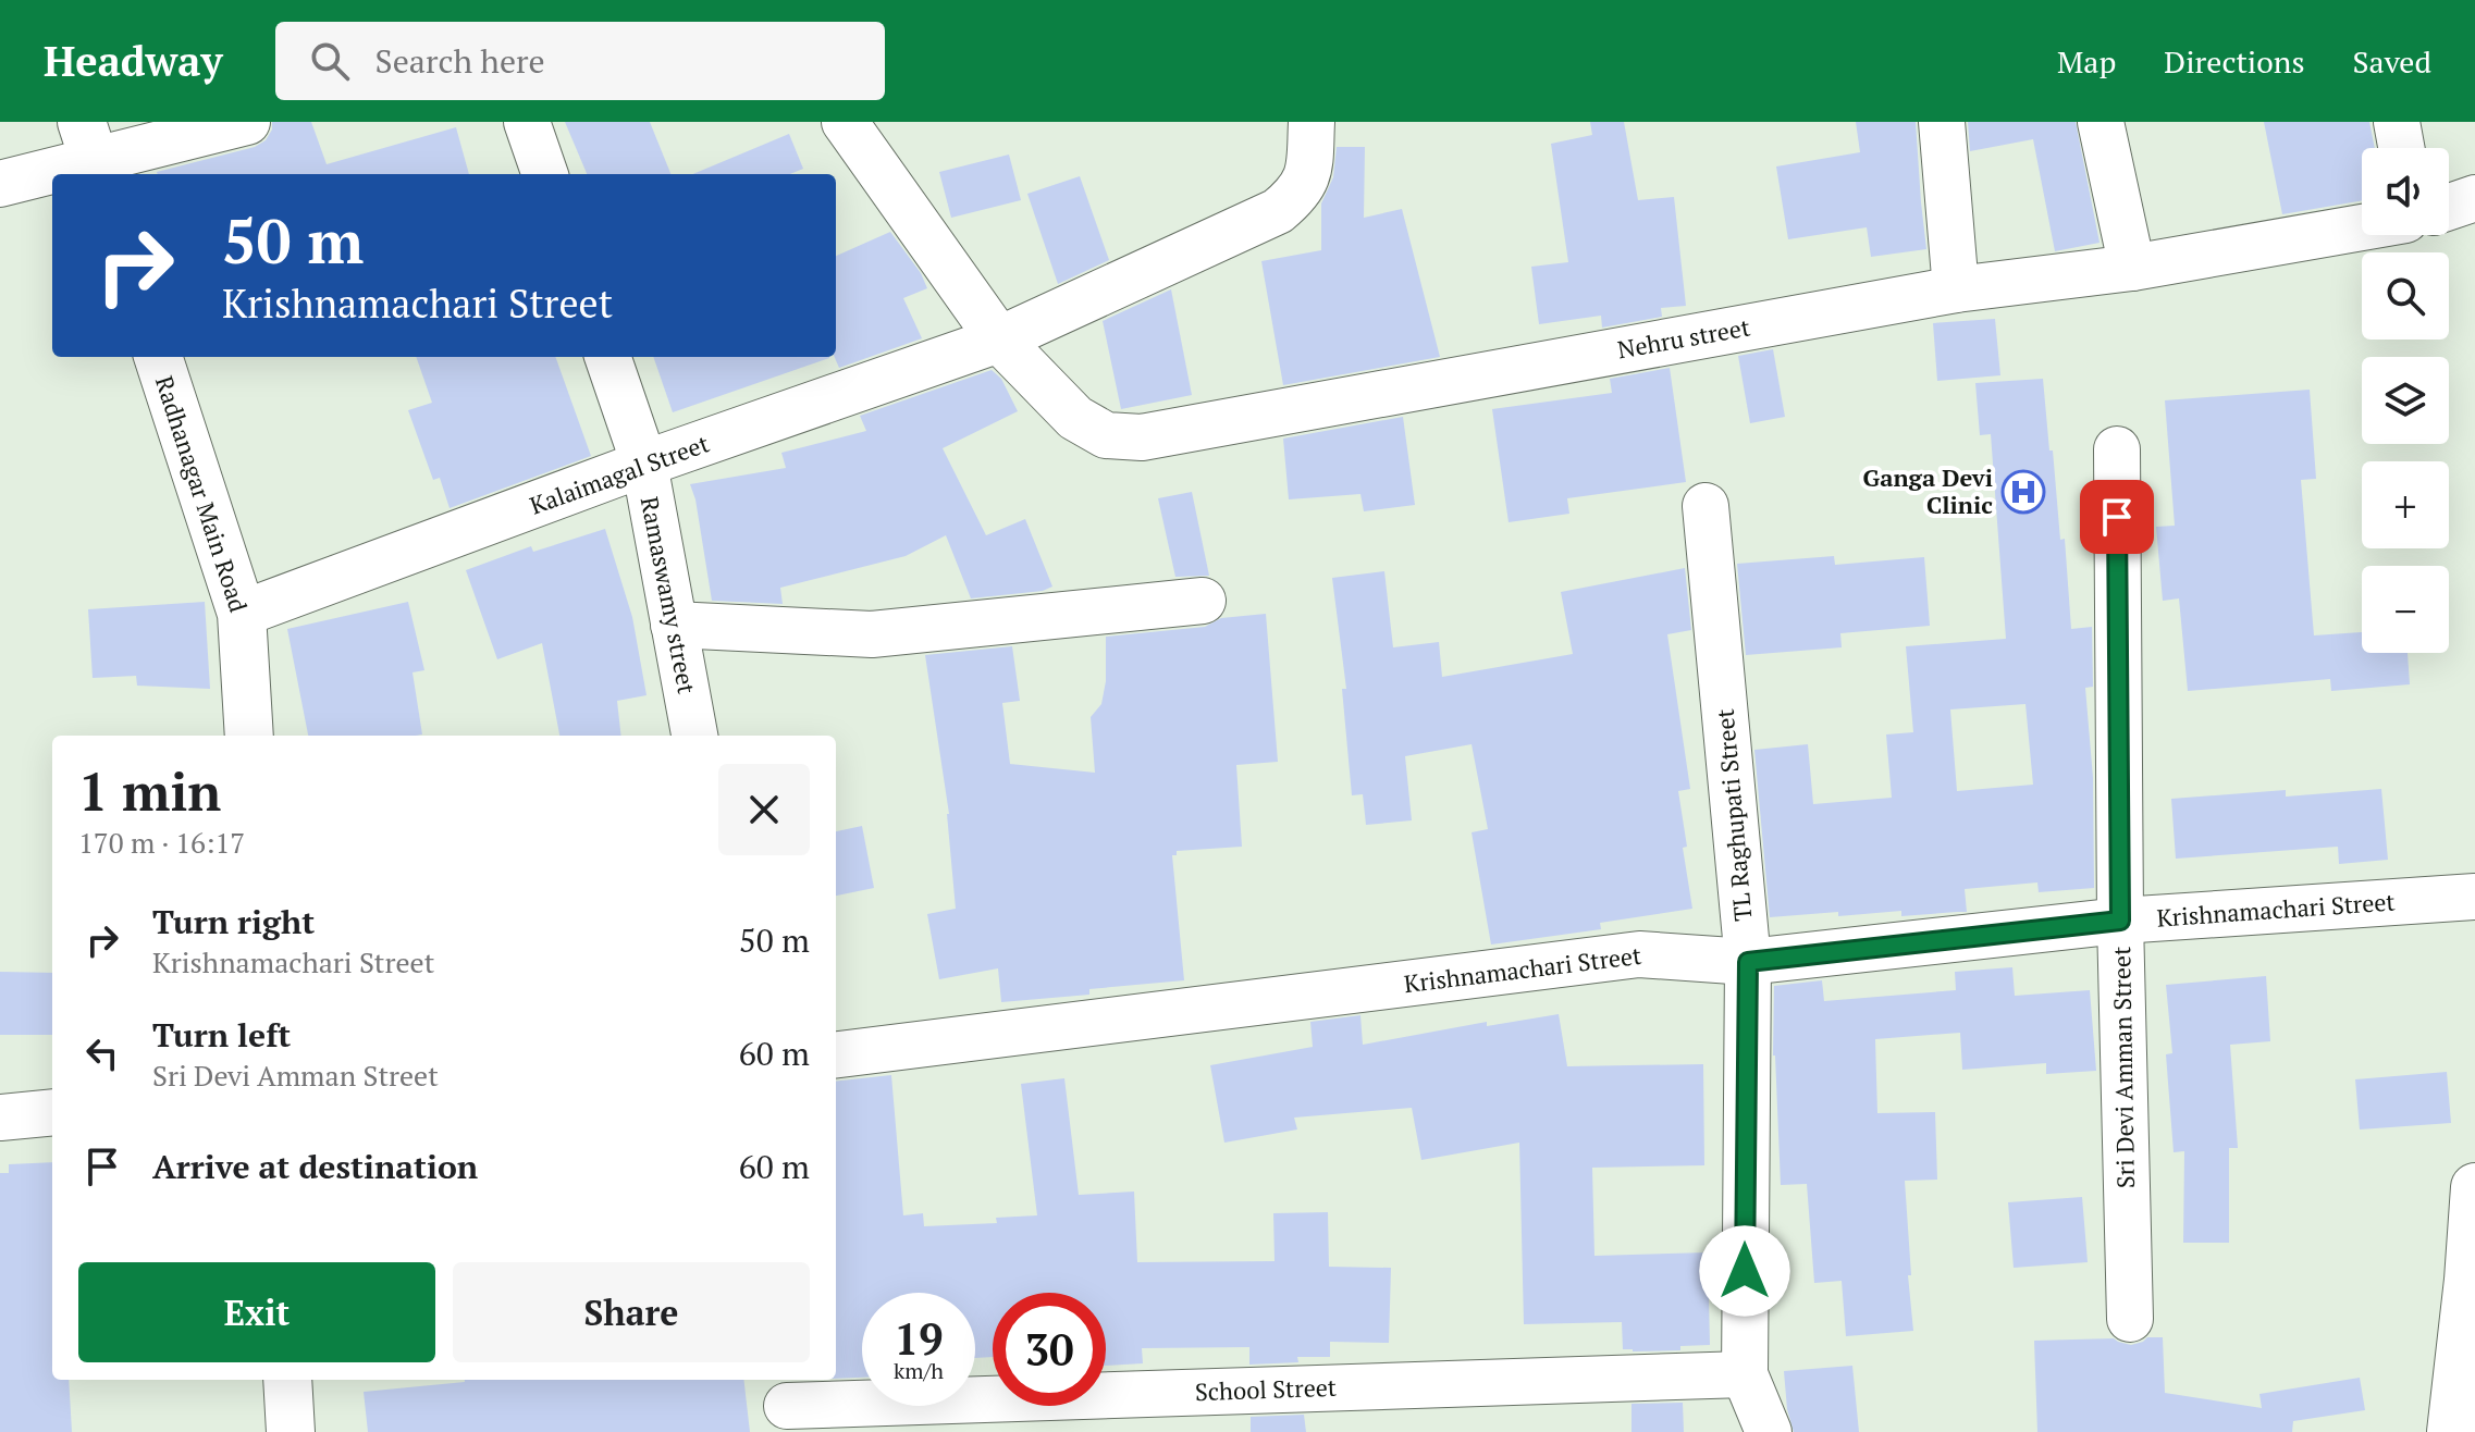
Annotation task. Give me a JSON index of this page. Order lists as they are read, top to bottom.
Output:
{
  "streets": {
    "street": [
      "Nehru street",
      "Kalaimagal Street",
      "Radhanagar Main Road",
      "Ramaswamy street",
      "TL Raghupati Street",
      "Krishnamachari Street",
      "Sri Devi Amman Street",
      "School Street"
    ]
  },
  "crossings": [
    ["Nehru street", "Kalaimagal Street"],
    ["Kalaimagal Street", "Radhanagar Main Road"],
    ["Kalaimagal Street", "Ramaswamy street"],
    ["TL Raghupati Street", "Krishnamachari Street"],
    ["TL Raghupati Street", "School Street"],
    ["Krishnamachari Street", "Sri Devi Amman Street"]
  ],
  "places": {
    "hospital": ["Ganga Devi Clinic"]
  },
  "page": {
    "header": "Headway",
    "search": "Search here",
    "nav": ["Map", "Directions", "Saved"],
    "map_buttons": ["+", "−"],
    "turn": ["50 m", "Krishnamachari Street"],
    "heading": ["1 min", "170 m · 16:17"],
    "list": [
      {
        "name": "Turn right",
        "note": "Krishnamachari Street",
        "value": "50 m"
      },
      {
        "name": "Turn left",
        "note": "Sri Devi Amman Street",
        "value": "60 m"
      },
      {
        "name": "Arrive at destination",
        "value": "60 m"
      }
    ],
    "buttons": ["Exit", "Share"],
    "speed": "19 km/h",
    "limit": "30"
  }
}
